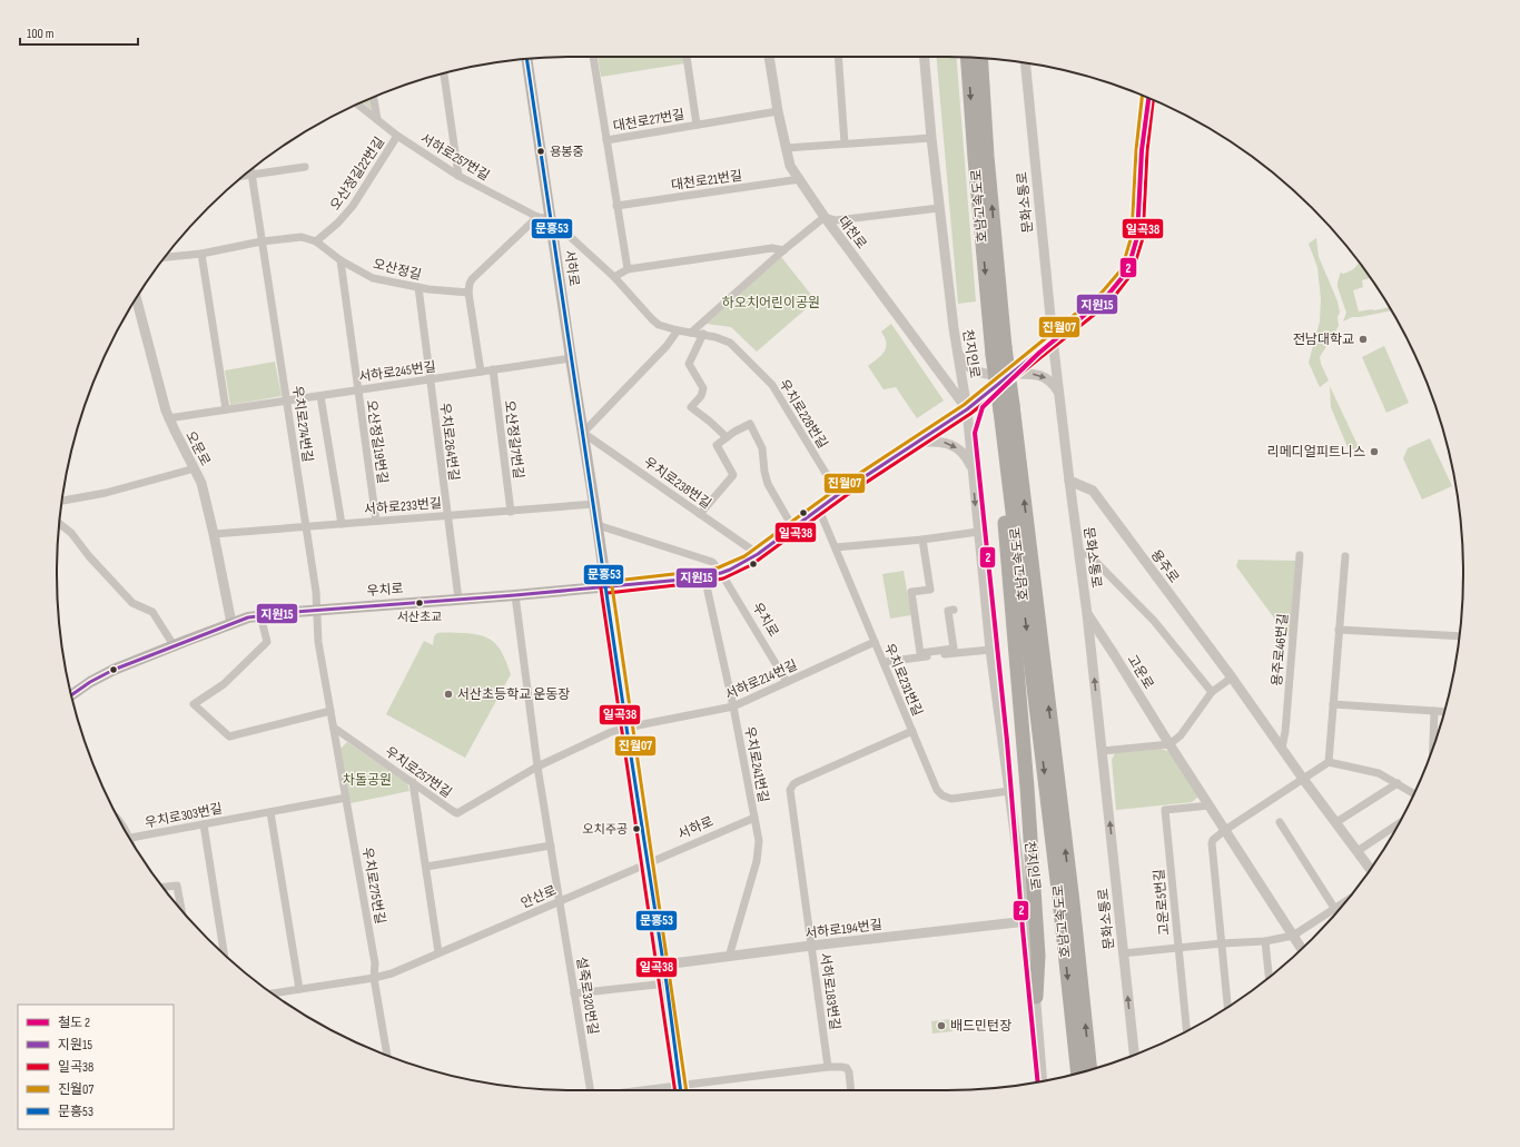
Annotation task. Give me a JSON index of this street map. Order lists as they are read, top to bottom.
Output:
{
  "streets": {
    "highway": ["호남고속도로"],
    "main road": ["서하로", "우치로"],
    "street": [
      "대천로27번길",
      "서하로257번길",
      "오산정길22번길",
      "대천로21번길",
      "문화소통로",
      "대천로",
      "오산정길",
      "천지인로",
      "서하로245번길",
      "우치로228번길",
      "우치로274번길",
      "오산정길7번길",
      "오산정길19번길",
      "우치로264번길",
      "오문로",
      "우치로238번길",
      "서하로233번길",
      "용주로",
      "용주로46번길",
      "고운로",
      "서하로214번길",
      "우치로231번길",
      "우치로241번길",
      "우치로257번길",
      "우치로303번길",
      "우치로275번길",
      "안산로",
      "고운로5번길",
      "서하로194번길",
      "서하로183번길",
      "설죽로320번길"
    ]
  },
  "crossings": [
    ["대천로27번길", "대천로"],
    ["서하로257번길", "오산정길22번길"],
    ["서하로257번길", "서하로"],
    ["서하로257번길", "우치로228번길"],
    ["오산정길22번길", "오산정길"],
    ["대천로21번길", "대천로"],
    ["문화소통로", "용주로"],
    ["문화소통로", "우치로"],
    ["문화소통로", "고운로"],
    ["대천로", "천지인로"],
    ["대천로", "우치로"],
    ["서하로", "서하로245번길"],
    ["서하로", "우치로228번길"],
    ["서하로", "우치로238번길"],
    ["서하로", "서하로233번길"],
    ["서하로", "우치로"],
    ["서하로", "서하로214번길"],
    ["서하로", "우치로241번길"],
    ["서하로", "안산로"],
    ["서하로", "서하로194번길"],
    ["오산정길", "우치로274번길"],
    ["오산정길", "오산정길19번길"],
    ["오산정길", "우치로264번길"],
    ["천지인로", "우치로"],
    ["천지인로", "우치로231번길"],
    ["천지인로", "서하로194번길"],
    ["서하로245번길", "우치로274번길"],
    ["서하로245번길", "오산정길7번길"],
    ["서하로245번길", "오산정길19번길"],
    ["서하로245번길", "우치로264번길"],
    ["서하로245번길", "오문로"],
    ["우치로228번길", "우치로"],
    ["우치로274번길", "서하로233번길"],
    ["우치로274번길", "우치로"],
    ["우치로274번길", "우치로275번길"],
    ["오산정길7번길", "서하로233번길"],
    ["오산정길19번길", "서하로233번길"],
    ["우치로264번길", "서하로233번길"],
    ["우치로264번길", "우치로"],
    ["오문로", "서하로233번길"],
    ["오문로", "우치로"],
    ["우치로238번길", "우치로"],
    ["용주로", "용주로46번길"],
    ["우치로", "서하로214번길"],
    ["우치로", "우치로231번길"],
    ["우치로", "우치로241번길"],
    ["우치로", "우치로275번길"],
    ["고운로", "고운로5번길"],
    ["서하로214번길", "우치로231번길"],
    ["서하로214번길", "우치로241번길"],
    ["우치로231번길", "서하로183번길"],
    ["우치로241번길", "서하로194번길"],
    ["우치로257번길", "우치로275번길"],
    ["우치로275번길", "안산로"],
    ["안산로", "설죽로320번길"],
    ["서하로194번길", "서하로183번길"]
  ],
  "one_way": ["문화소통로"],
  "parks": ["하오치어린이공원", "차돌공원"],
  "places": [
    "용봉중",
    "전남대학교",
    "리메디얼피트니스",
    "서산초교",
    "서산초등학교 운동장",
    "오치주공",
    "배드민턴장"
  ],
  "lines": [
    "transit line 문흥53",
    "transit line 진월07",
    "transit line 지원15",
    "rail line 2",
    "transit line 일곡38"
  ],
  "legend": [
    "철도 2",
    "지원15",
    "일곡38",
    "진월07",
    "문흥53"
  ],
  "scale_bar": "100 m"
}
